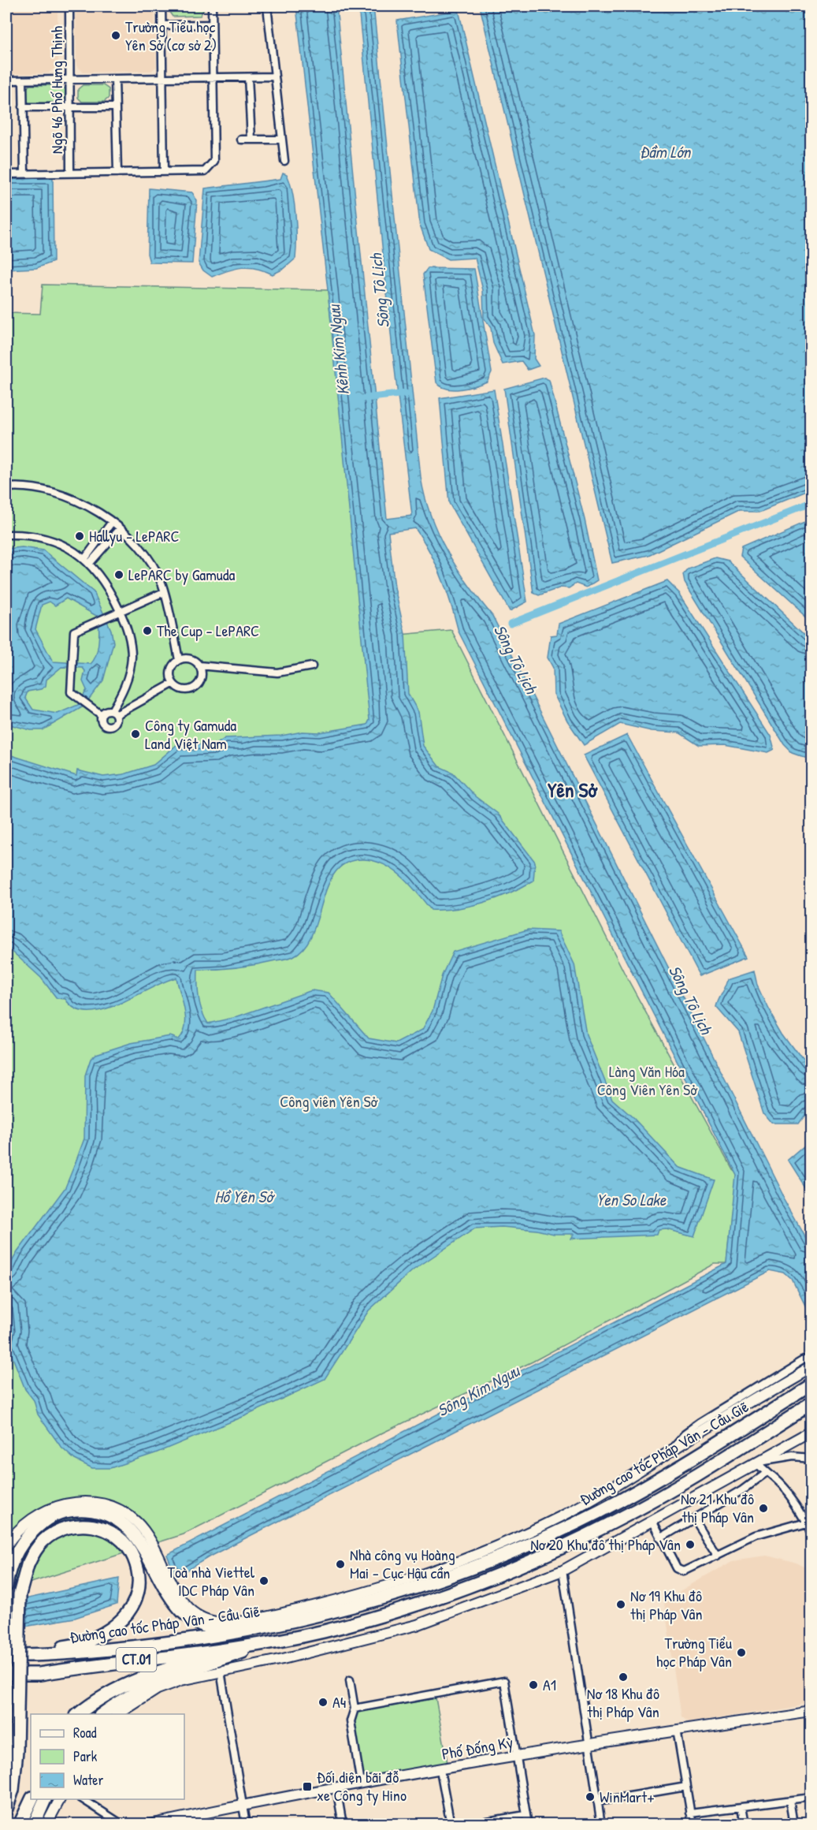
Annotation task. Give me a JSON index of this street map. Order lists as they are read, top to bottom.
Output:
{
  "streets": {
    "highway": ["Đường cao tốc Pháp Vân - Cầu Giẽ", "CT.01"],
    "street": ["Ngõ 46 Phố Hưng Thịnh", "Phố Đống Kỳ"]
  },
  "districts": ["Yên Sở"],
  "water": [
    "Đầm Lớn",
    "Sông Tô Lịch",
    "Kênh Kim Ngưu",
    "Hồ Yên Sở",
    "Yen So Lake",
    "Sông Kim Ngưu"
  ],
  "parks": ["Làng Văn Hóa Công Viên Yên Sở", "Công viên Yên Sở"],
  "places": {
    "other": [
      "Trường Tiểu học Yên Sở (cơ sở 2)",
      "Hallyu - LePARC",
      "LePARC by Gamuda",
      "The Cup - LePARC",
      "Công ty Gamuda Land Việt Nam",
      "Nơ 21 Khu đô thị Pháp Vân",
      "Nơ 20 Khu đô thị Pháp Vân",
      "Nhà công vụ Hoàng Mai - Cục Hậu cần",
      "Toà nhà Viettel IDC Pháp Vân",
      "Nơ 19 Khu đô thị Pháp Vân",
      "Trường Tiểu học Pháp Vân",
      "Nơ 18 Khu đô thị Pháp Vân",
      "A1",
      "A4",
      "WinMart+"
    ],
    "transit": ["Đối diện bãi đỗ xe Công ty Hino"]
  },
  "legend": ["Road", "Park", "Water"]
}
